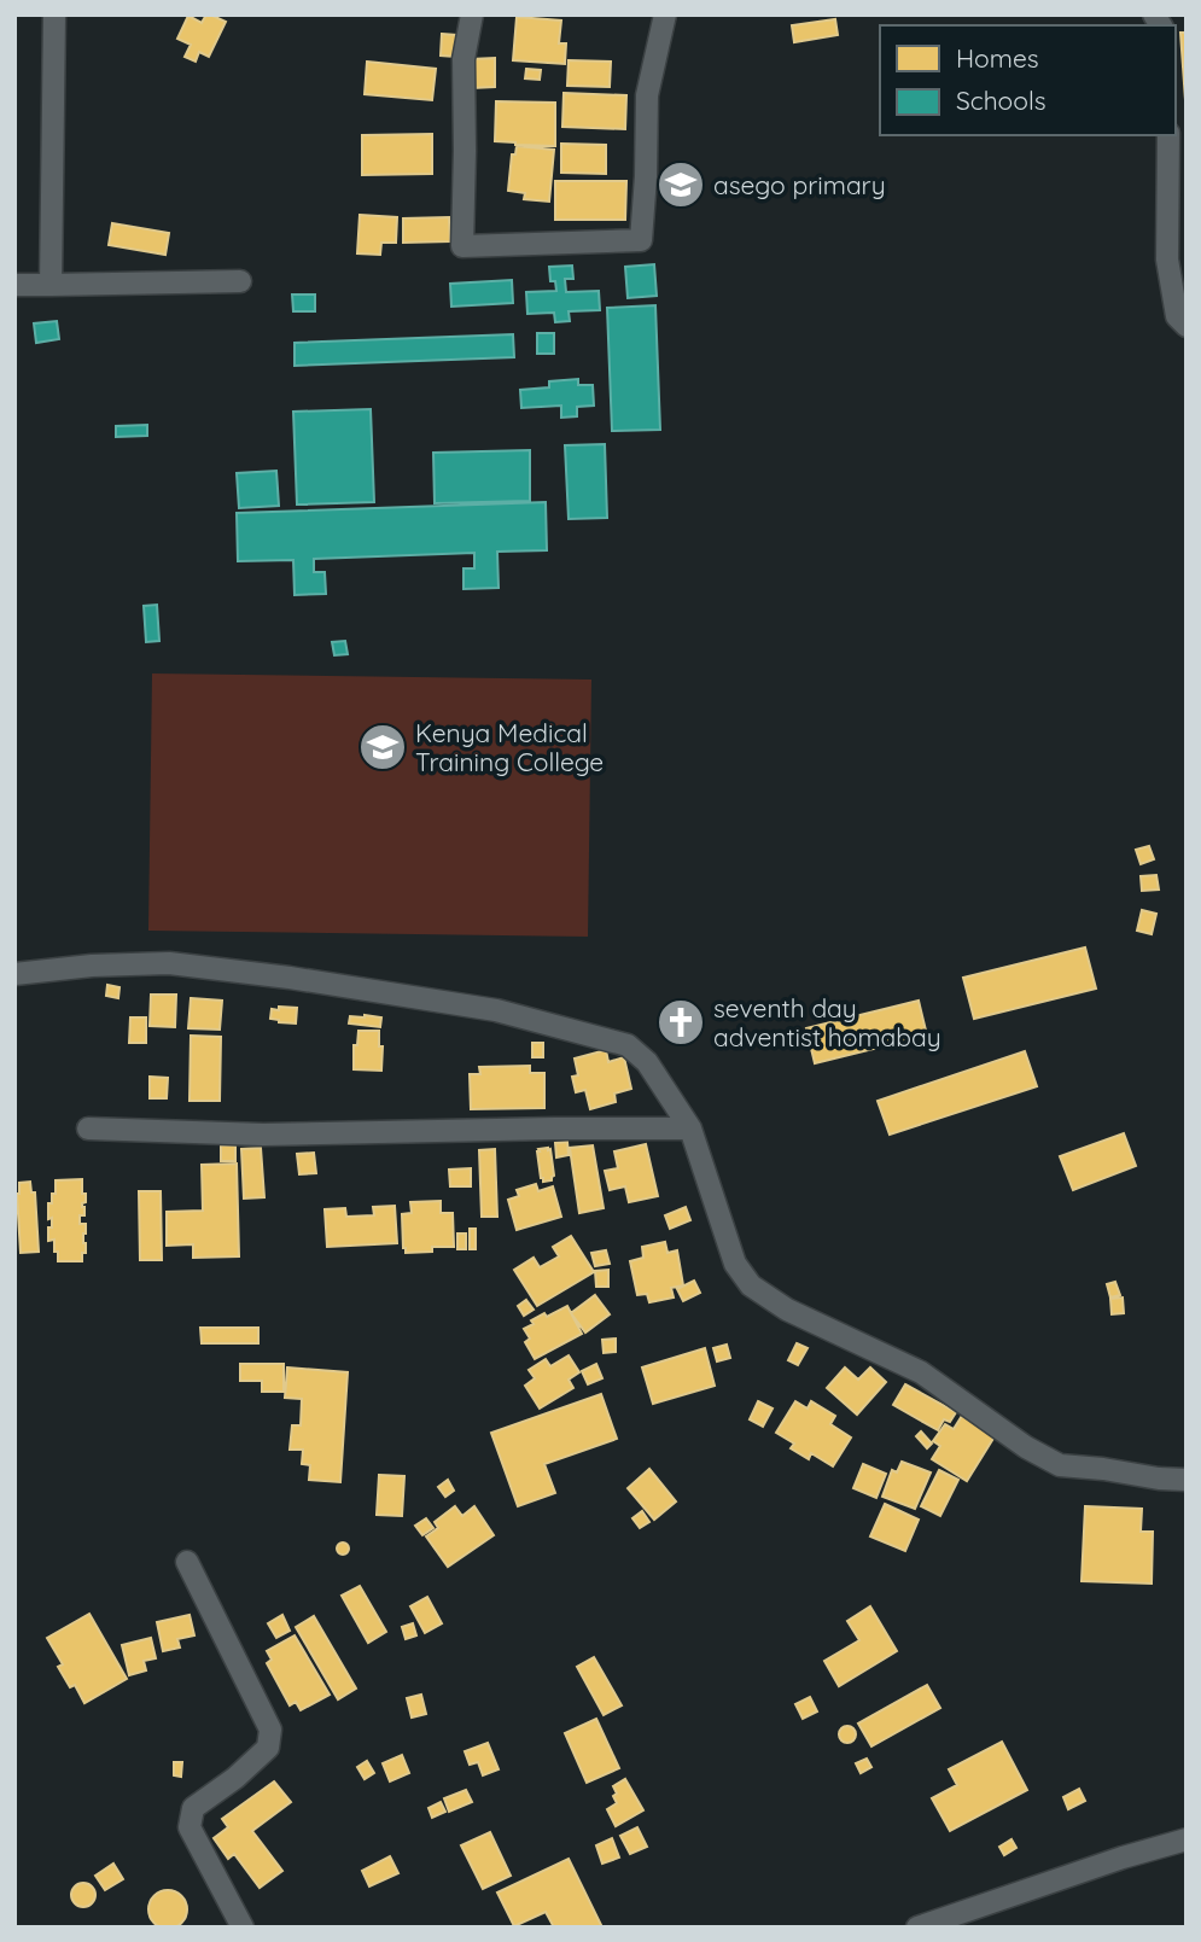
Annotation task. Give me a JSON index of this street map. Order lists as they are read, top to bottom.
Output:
{
  "places": {
    "school or university": ["asego primary", "Kenya Medical Training College"],
    "church": ["seventh day adventist homabay"]
  },
  "legend": ["Homes", "Schools"]
}
